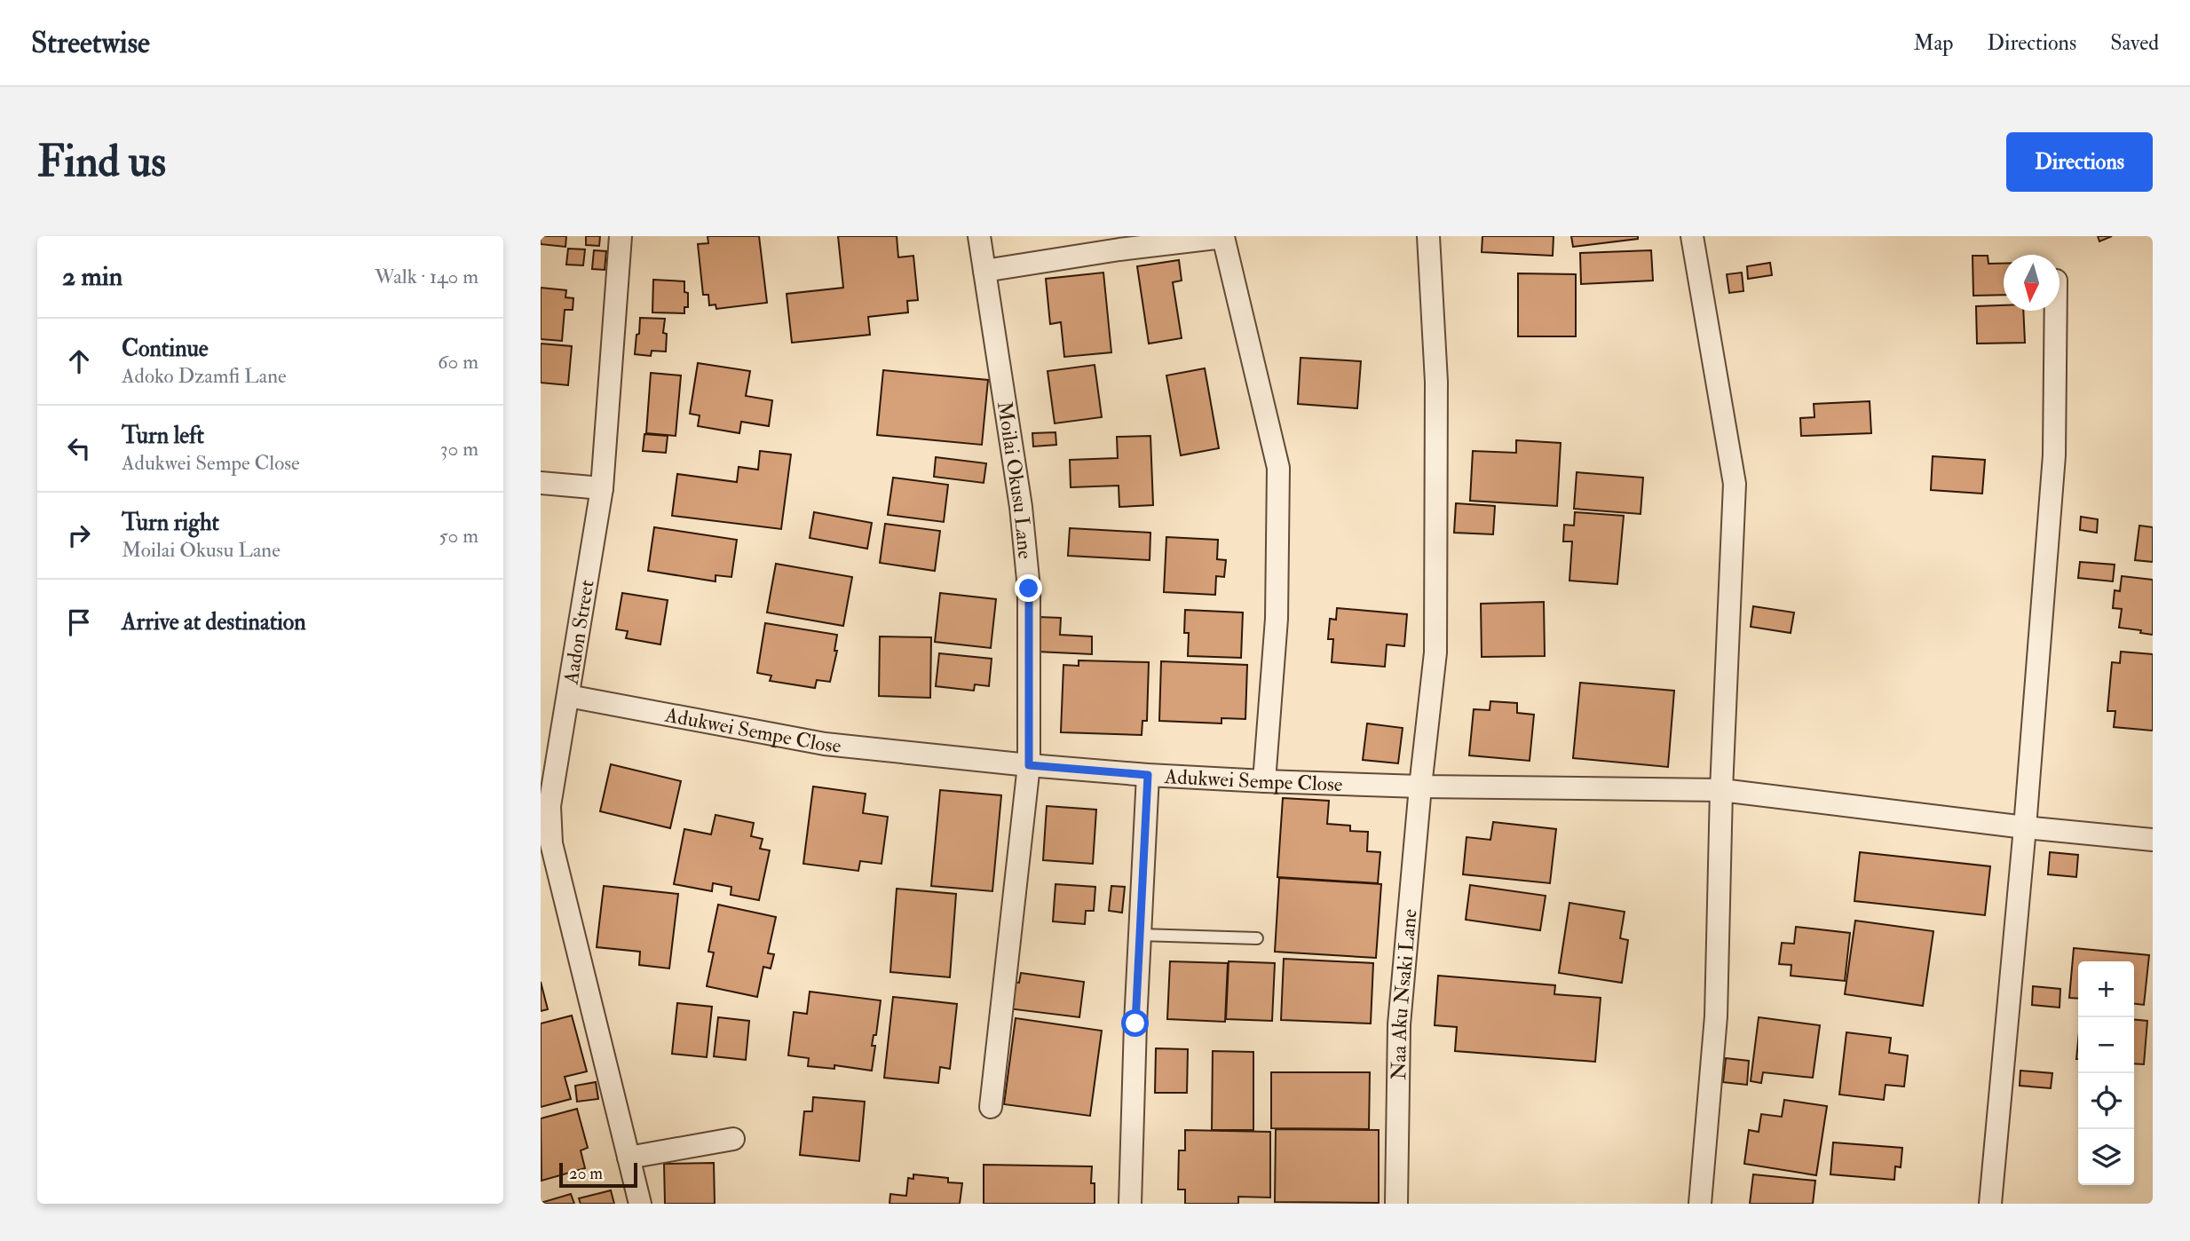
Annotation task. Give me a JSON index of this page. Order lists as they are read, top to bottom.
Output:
{
  "streets": {
    "street": [
      "Moilai Okusu Lane",
      "Aadon Street",
      "Adukwei Sempe Close",
      "Naa Aku Nsaki Lane"
    ]
  },
  "crossings": [
    ["Moilai Okusu Lane", "Adukwei Sempe Close"],
    ["Aadon Street", "Adukwei Sempe Close"],
    ["Adukwei Sempe Close", "Naa Aku Nsaki Lane"]
  ],
  "scale_bar": "20 m",
  "north": "bottom",
  "page": {
    "header": "Streetwise",
    "nav": ["Map", "Directions", "Saved"],
    "buttons": "Directions",
    "title": "Find us",
    "heading": ["2 min", "Walk · 140 m"],
    "list": [
      ["Continue", "Adoko Dzamfi Lane", "60 m"],
      ["Turn left", "Adukwei Sempe Close", "30 m"],
      ["Turn right", "Moilai Okusu Lane", "50 m"],
      "Arrive at destination"
    ],
    "map_buttons": ["+", "−"],
    "scale": "20 m"
  }
}
